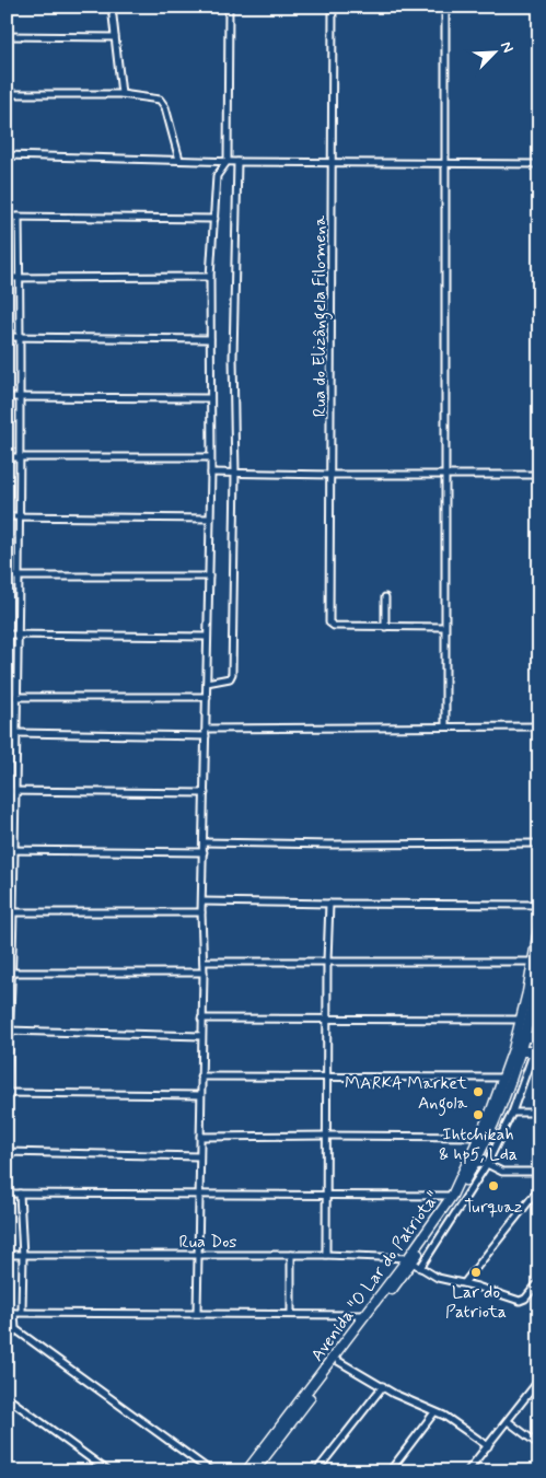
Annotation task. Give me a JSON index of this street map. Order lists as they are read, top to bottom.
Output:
{
  "streets": {
    "main road": ["Avenida \"O Lar do Patriota\""],
    "street": ["Rua do Elizângela Filomena", "Rua Dos"]
  },
  "crossings": [
    ["Rua Dos", "Avenida \"O Lar do Patriota\""]
  ],
  "places": [
    "MARKA Market Angola",
    "Ihtchikah & hp5, Lda",
    "Turquaz",
    "Lar do Patriota"
  ],
  "north": "top right"
}
